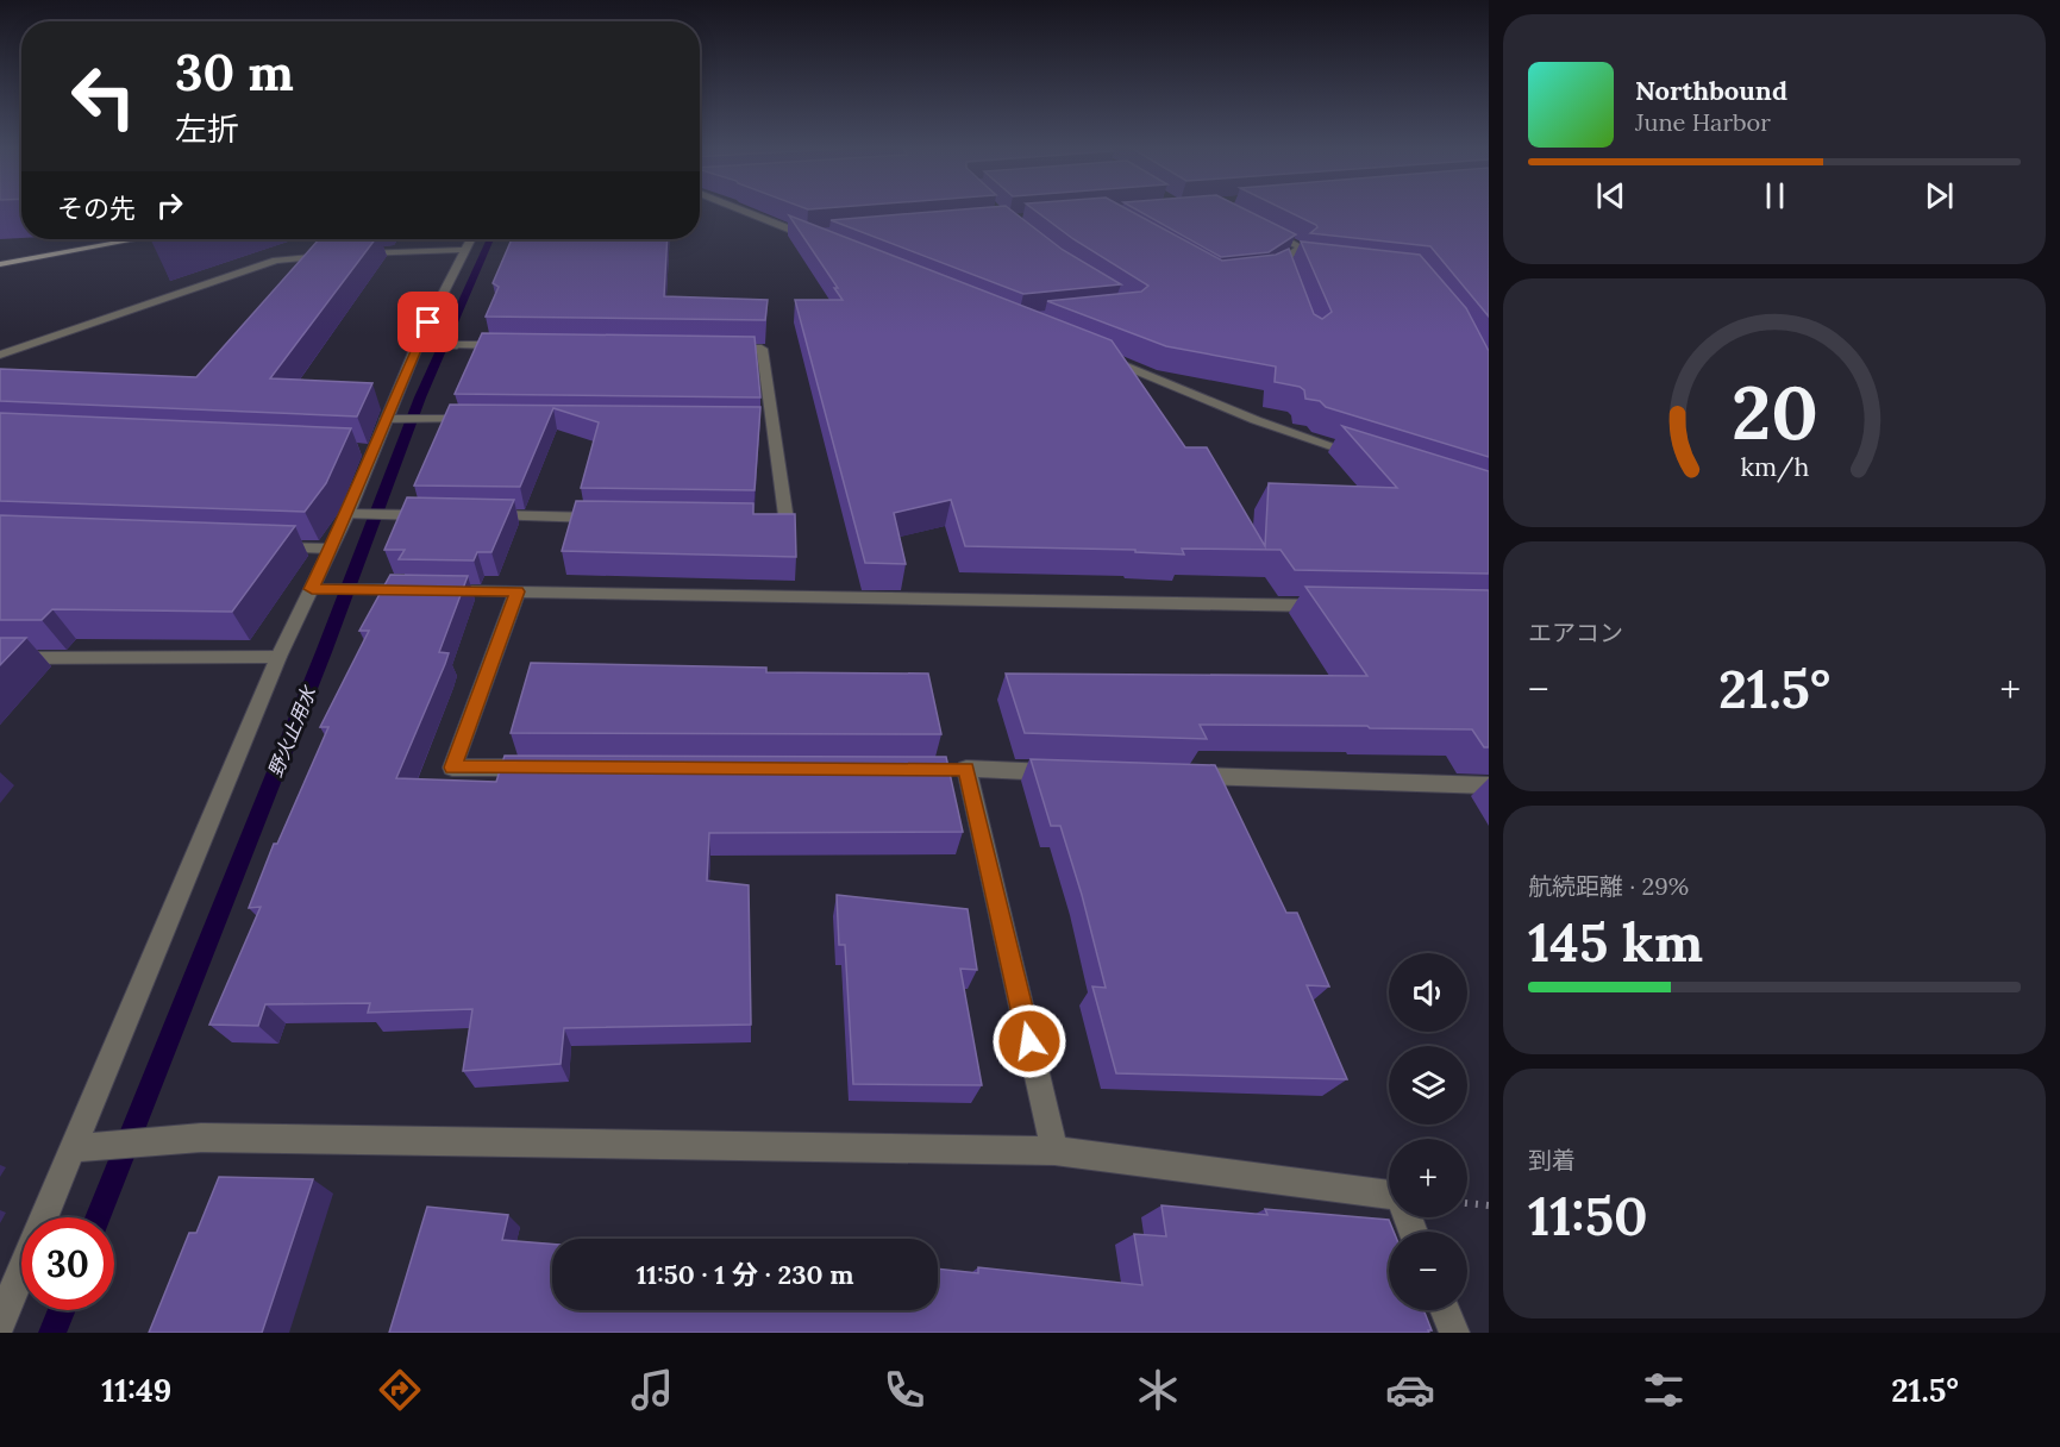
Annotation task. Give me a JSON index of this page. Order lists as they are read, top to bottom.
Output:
{
  "water": ["野火止用水"],
  "page": {
    "turn": ["30 m", "左折"],
    "song": ["Northbound", "June Harbor"],
    "then": "その先",
    "tile": [
      "エアコン",
      ["航続距離 · 29%", "145 km"],
      ["到着", "11:50"]
    ],
    "heat": ["−", "21.5°", "+"],
    "map_buttons": ["+", "−"],
    "limit": "30",
    "trip": "11:50 · 1 分 · 230 m",
    "tabs": ["11:49", "21.5°"],
    "gauge": ["20", "km/h"]
  }
}
